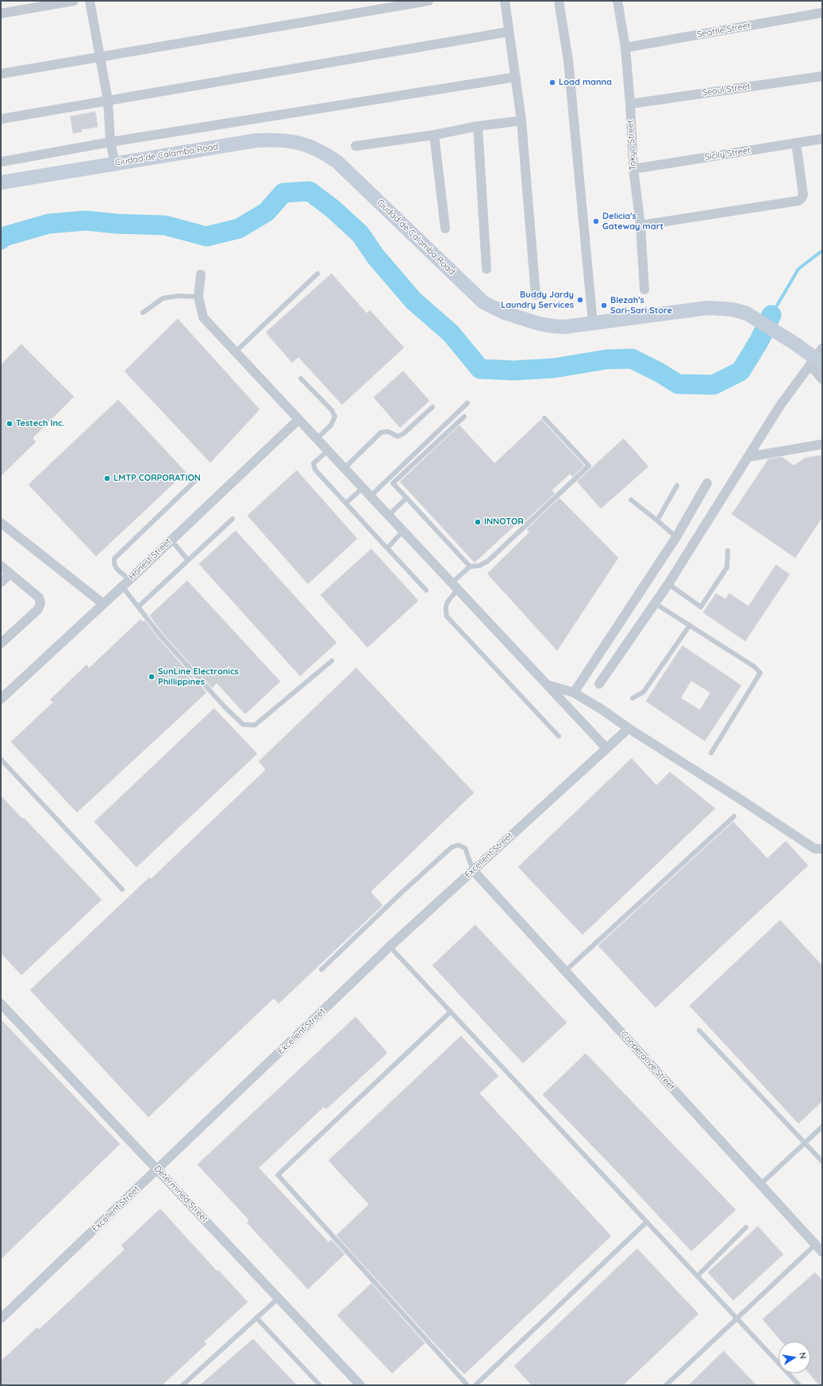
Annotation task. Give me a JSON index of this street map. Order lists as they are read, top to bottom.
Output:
{
  "streets": {
    "main road": ["Ciudad de Calamba Road"],
    "street": [
      "Seattle Street",
      "Seoul Street",
      "Tokyo Street",
      "Sicily Street",
      "Honest Street",
      "Excellent Street",
      "Cooperative Street",
      "Determined Street"
    ]
  },
  "crossings": [
    ["Seattle Street", "Tokyo Street"],
    ["Seoul Street", "Tokyo Street"],
    ["Tokyo Street", "Sicily Street"],
    ["Excellent Street", "Cooperative Street"],
    ["Excellent Street", "Determined Street"]
  ],
  "places": [
    "Load manna",
    "Delicia's Gateway mart",
    "Buddy Jardy Laundry Services",
    "Blezah's Sari-Sari Store",
    "Testech Inc.",
    "LMTP CORPORATION",
    "INNOTOR",
    "SunLine Electronics Phillippines"
  ],
  "north": "right"
}
